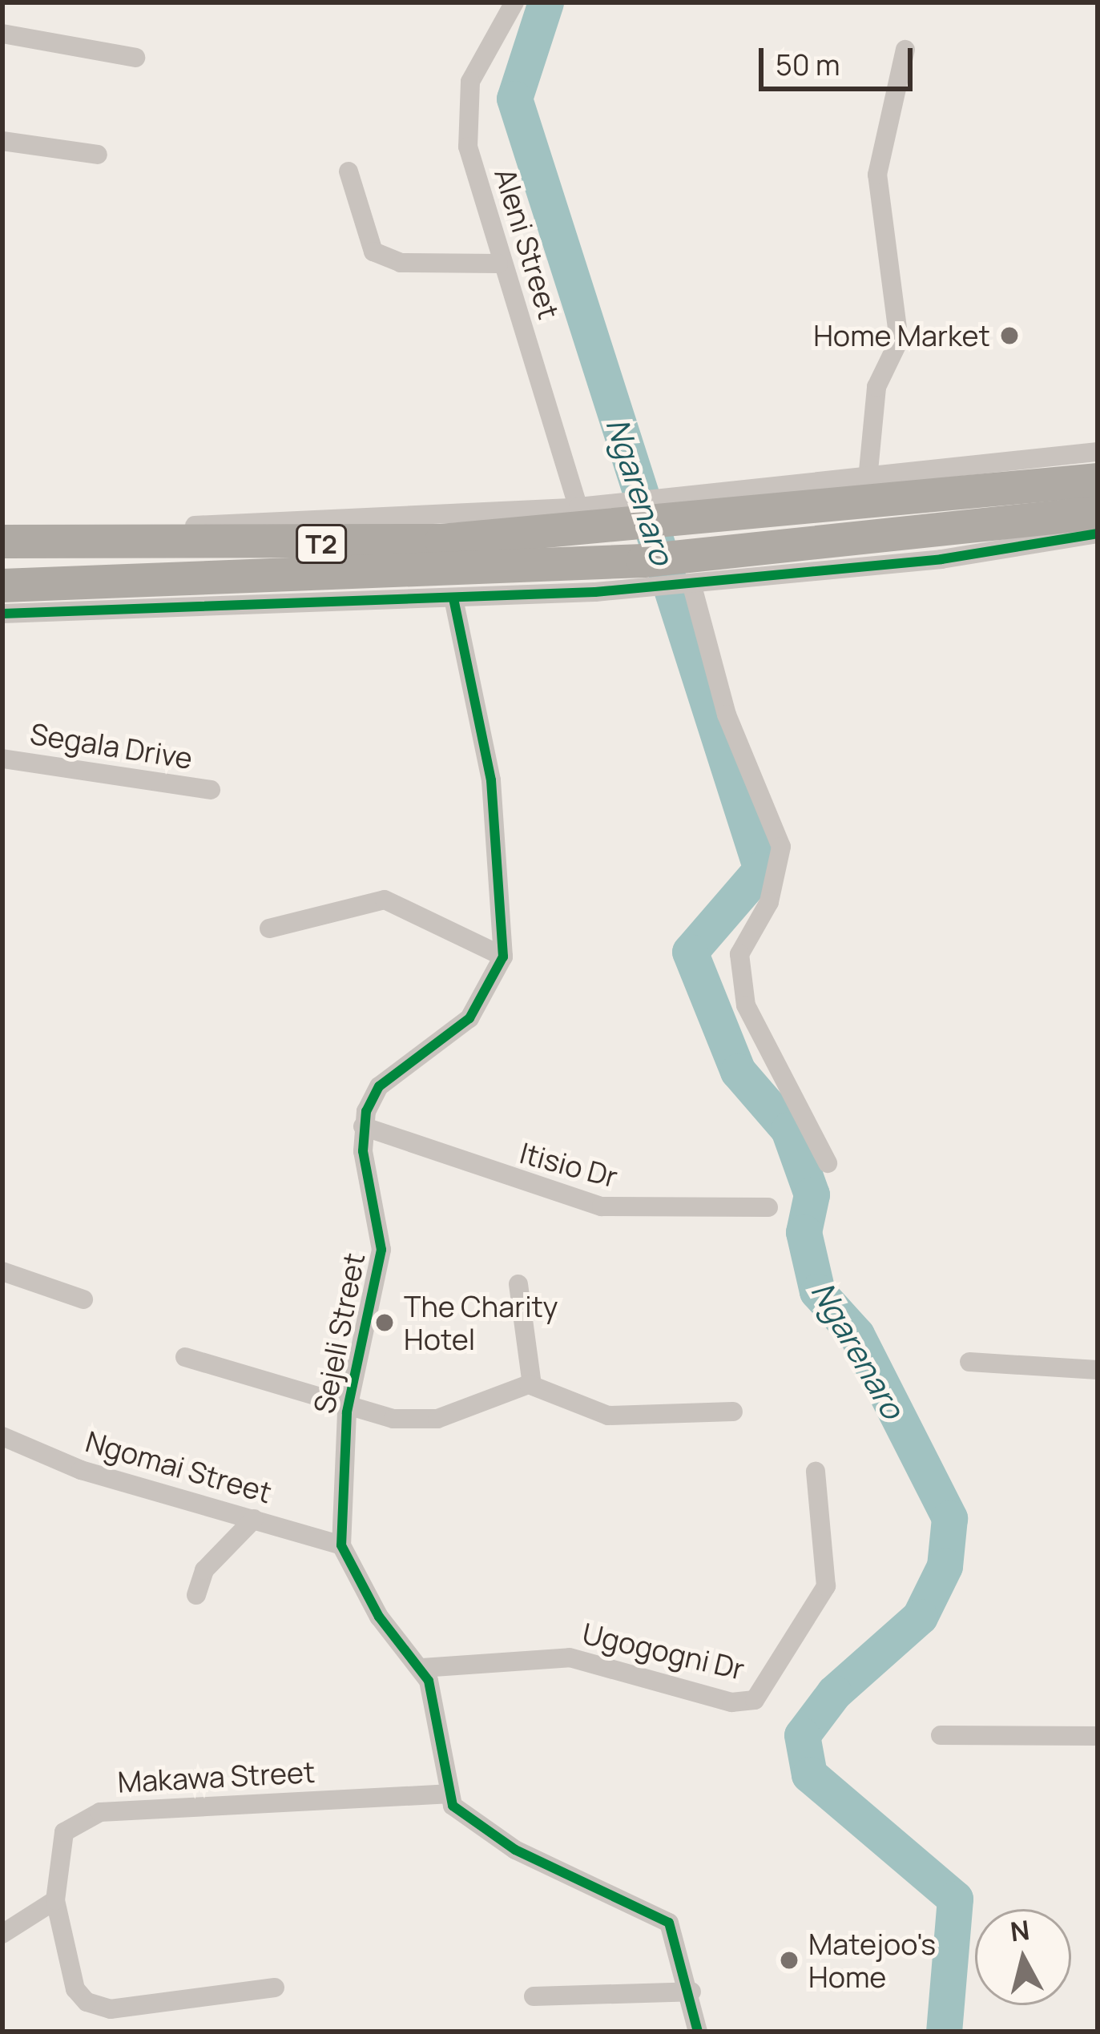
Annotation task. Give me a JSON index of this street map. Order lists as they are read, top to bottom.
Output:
{
  "streets": {
    "highway": ["T2"],
    "street": [
      "Aleni Street",
      "Segala Drive",
      "Itisio Dr",
      "Sejeli Street",
      "Ngomai Street",
      "Ugogogni Dr",
      "Makawa Street"
    ]
  },
  "crossings": [
    ["Itisio Dr", "Sejeli Street"],
    ["Sejeli Street", "Ngomai Street"]
  ],
  "water": ["Ngarenaro"],
  "places": ["Home Market", "The Charity Hotel", "Matejoo's Home"],
  "scale_bar": "50 m",
  "north": "top"
}
